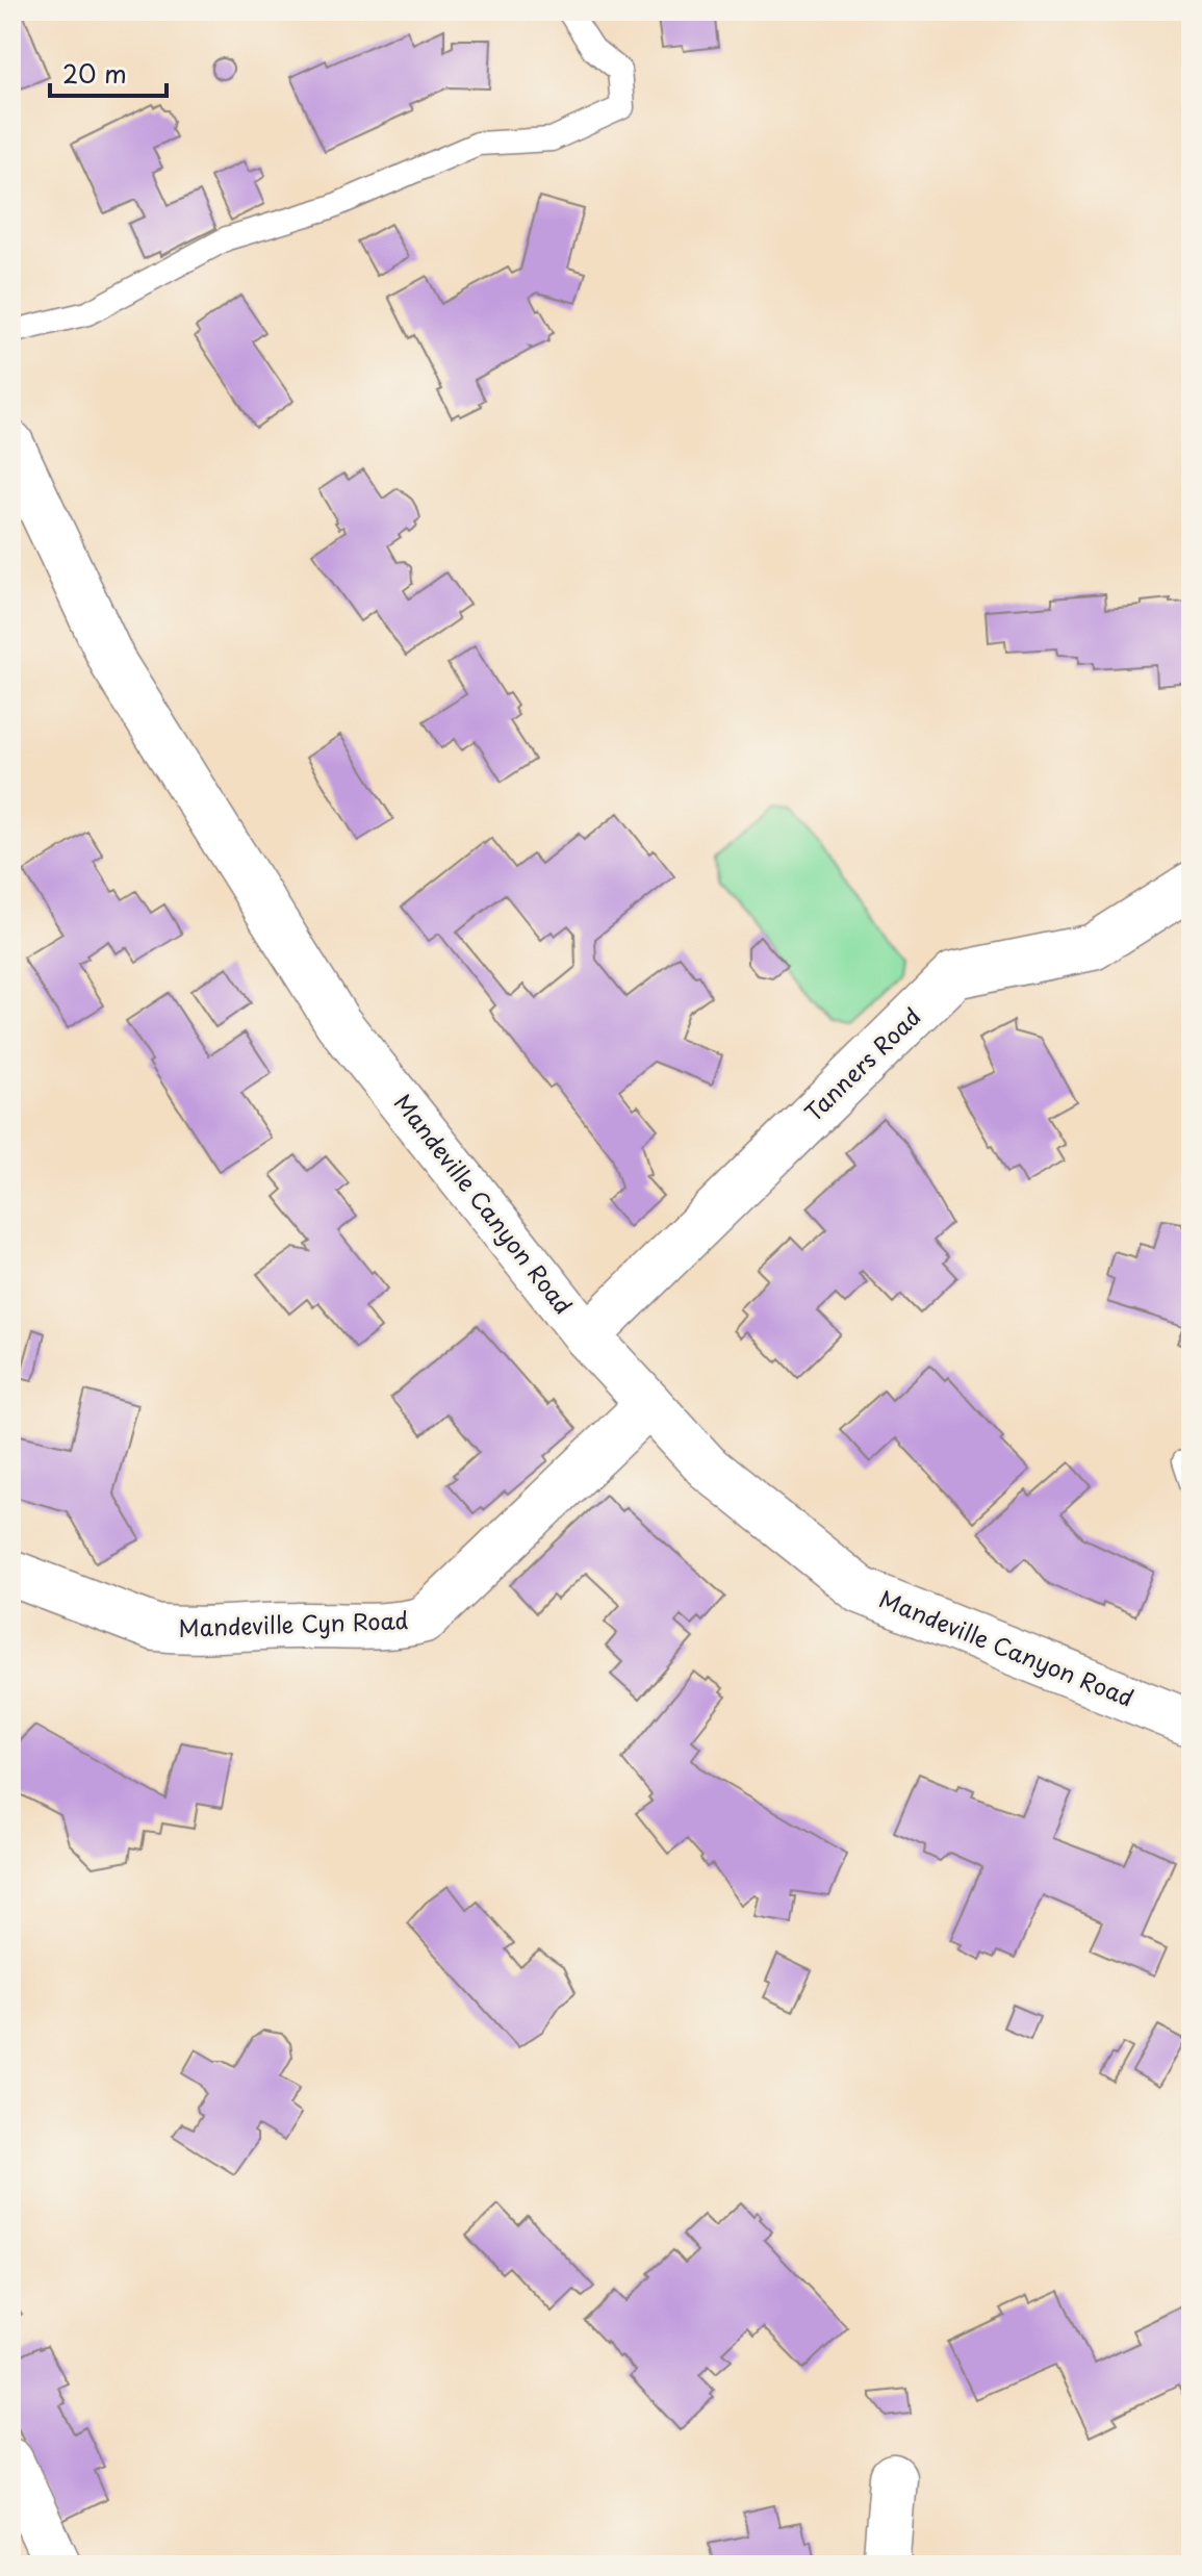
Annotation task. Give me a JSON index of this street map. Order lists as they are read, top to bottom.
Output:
{
  "streets": {
    "street": ["Tanners Road", "Mandeville Canyon Road", "Mandeville Cyn Road"]
  },
  "crossings": [
    ["Tanners Road", "Mandeville Canyon Road"],
    ["Mandeville Canyon Road", "Mandeville Cyn Road"]
  ],
  "scale_bar": "20 m"
}
